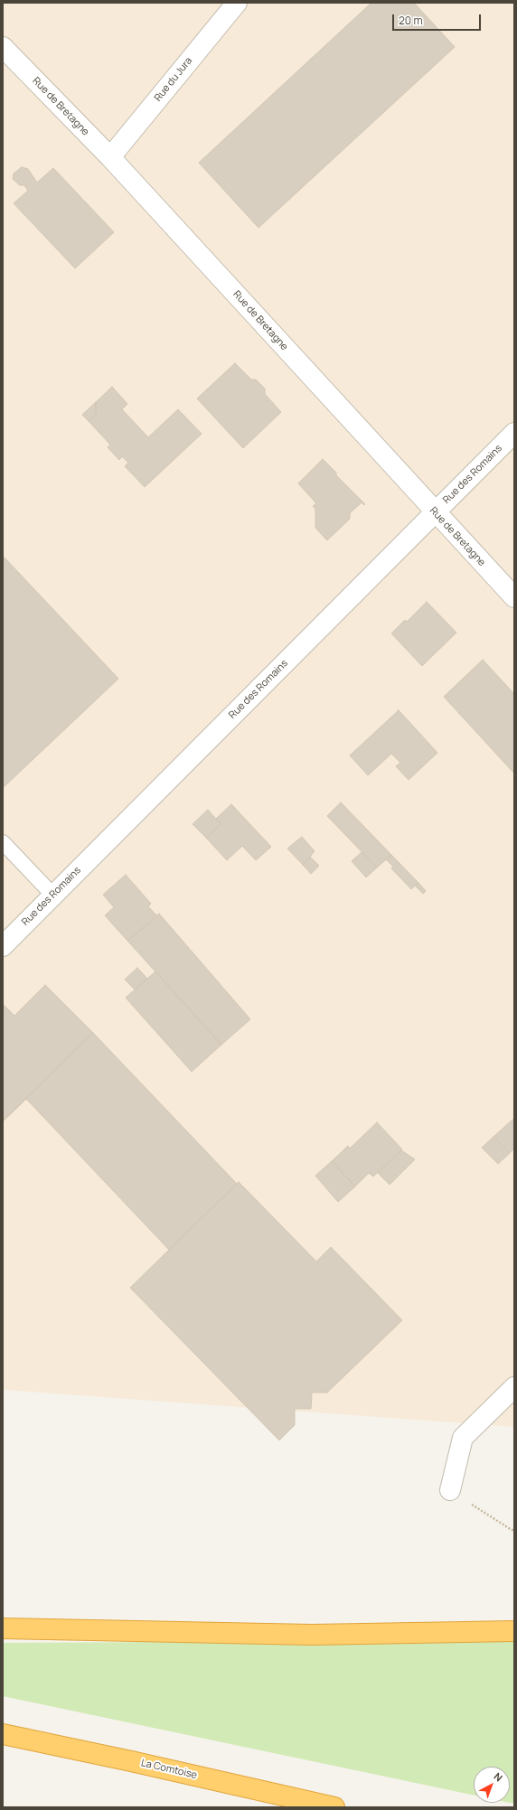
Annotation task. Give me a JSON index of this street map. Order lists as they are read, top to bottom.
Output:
{
  "streets": {
    "highway": ["La Comtoise"],
    "street": ["Rue du Jura", "Rue de Bretagne", "Rue des Romains"]
  },
  "crossings": [
    ["Rue du Jura", "Rue de Bretagne"],
    ["Rue de Bretagne", "Rue des Romains"]
  ],
  "scale_bar": "20 m",
  "north": "top right"
}
